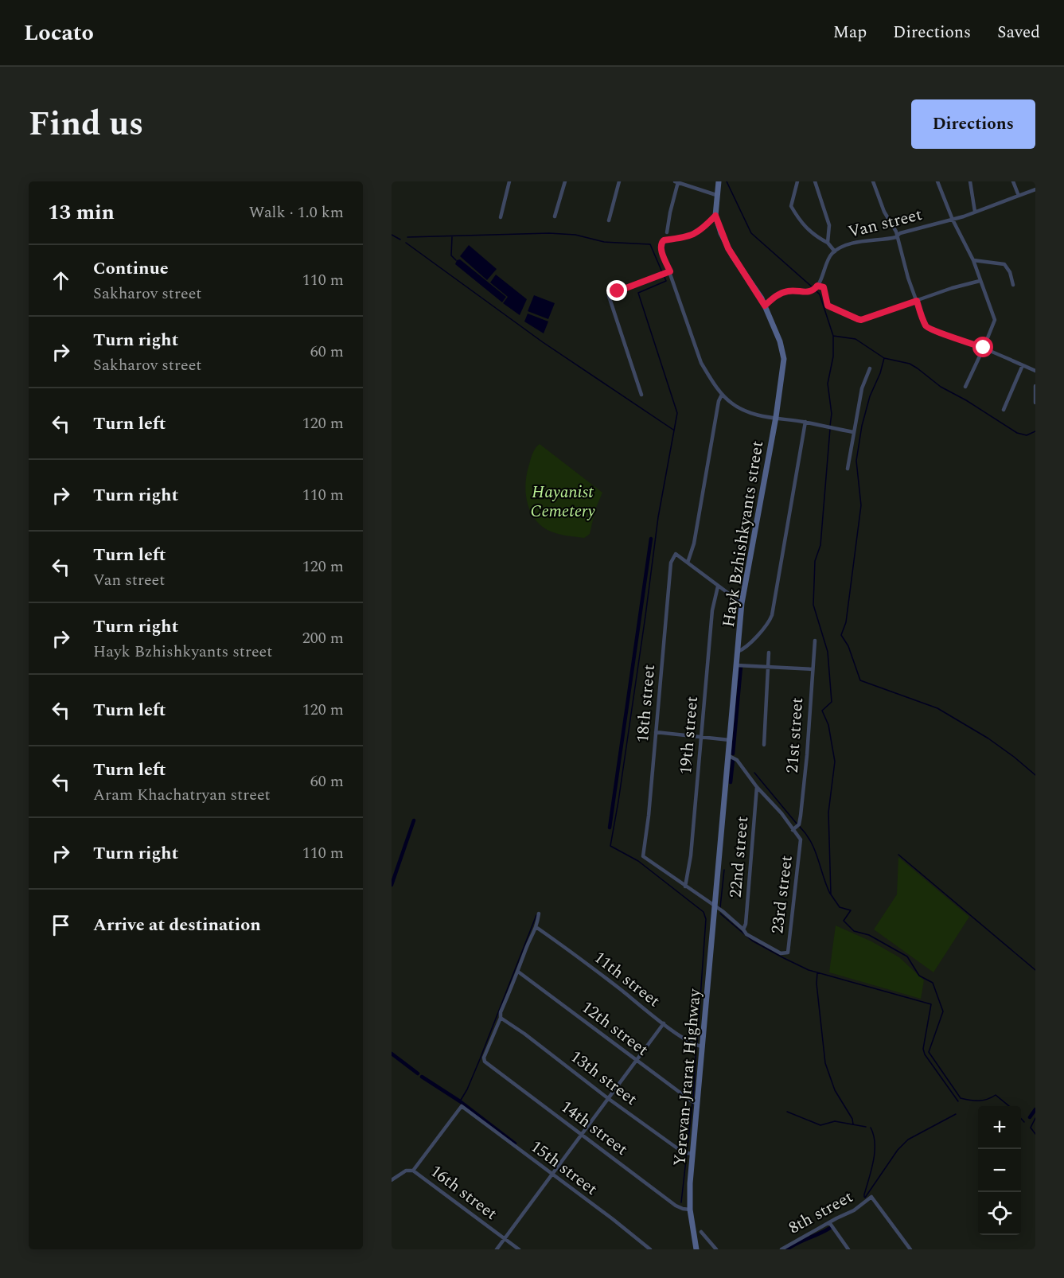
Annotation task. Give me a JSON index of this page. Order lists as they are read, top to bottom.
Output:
{
  "streets": {
    "main road": ["Hayk Bzhishkyants street", "Yerevan-Jrarat Highway"],
    "street": [
      "Van street",
      "18th street",
      "19th street",
      "21st street",
      "22nd street",
      "23rd street",
      "11th street",
      "12th street",
      "13th street",
      "14th street",
      "15th street",
      "16th street",
      "8th street"
    ]
  },
  "crossings": [
    ["Van street", "Hayk Bzhishkyants street"],
    ["Hayk Bzhishkyants street", "Yerevan-Jrarat Highway"],
    ["18th street", "19th street"],
    ["21st street", "23rd street"],
    ["22nd street", "23rd street"],
    ["11th street", "Yerevan-Jrarat Highway"],
    ["12th street", "Yerevan-Jrarat Highway"],
    ["13th street", "Yerevan-Jrarat Highway"],
    ["13th street", "14th street"],
    ["Yerevan-Jrarat Highway", "14th street"],
    ["15th street", "16th street"]
  ],
  "parks": ["Hayanist Cemetery"],
  "page": {
    "header": "Locato",
    "nav": ["Map", "Directions", "Saved"],
    "title": "Find us",
    "buttons": "Directions",
    "heading": ["13 min", "Walk · 1.0 km"],
    "list": [
      ["Continue", "Sakharov street", "110 m"],
      ["Turn right", "Sakharov street", "60 m"],
      ["Turn left", "120 m"],
      ["Turn right", "110 m"],
      ["Turn left", "Van street", "120 m"],
      ["Turn right", "Hayk Bzhishkyants street", "200 m"],
      ["Turn left", "120 m"],
      ["Turn left", "Aram Khachatryan street", "60 m"],
      ["Turn right", "110 m"],
      "Arrive at destination"
    ],
    "map_buttons": ["+", "−"]
  }
}
